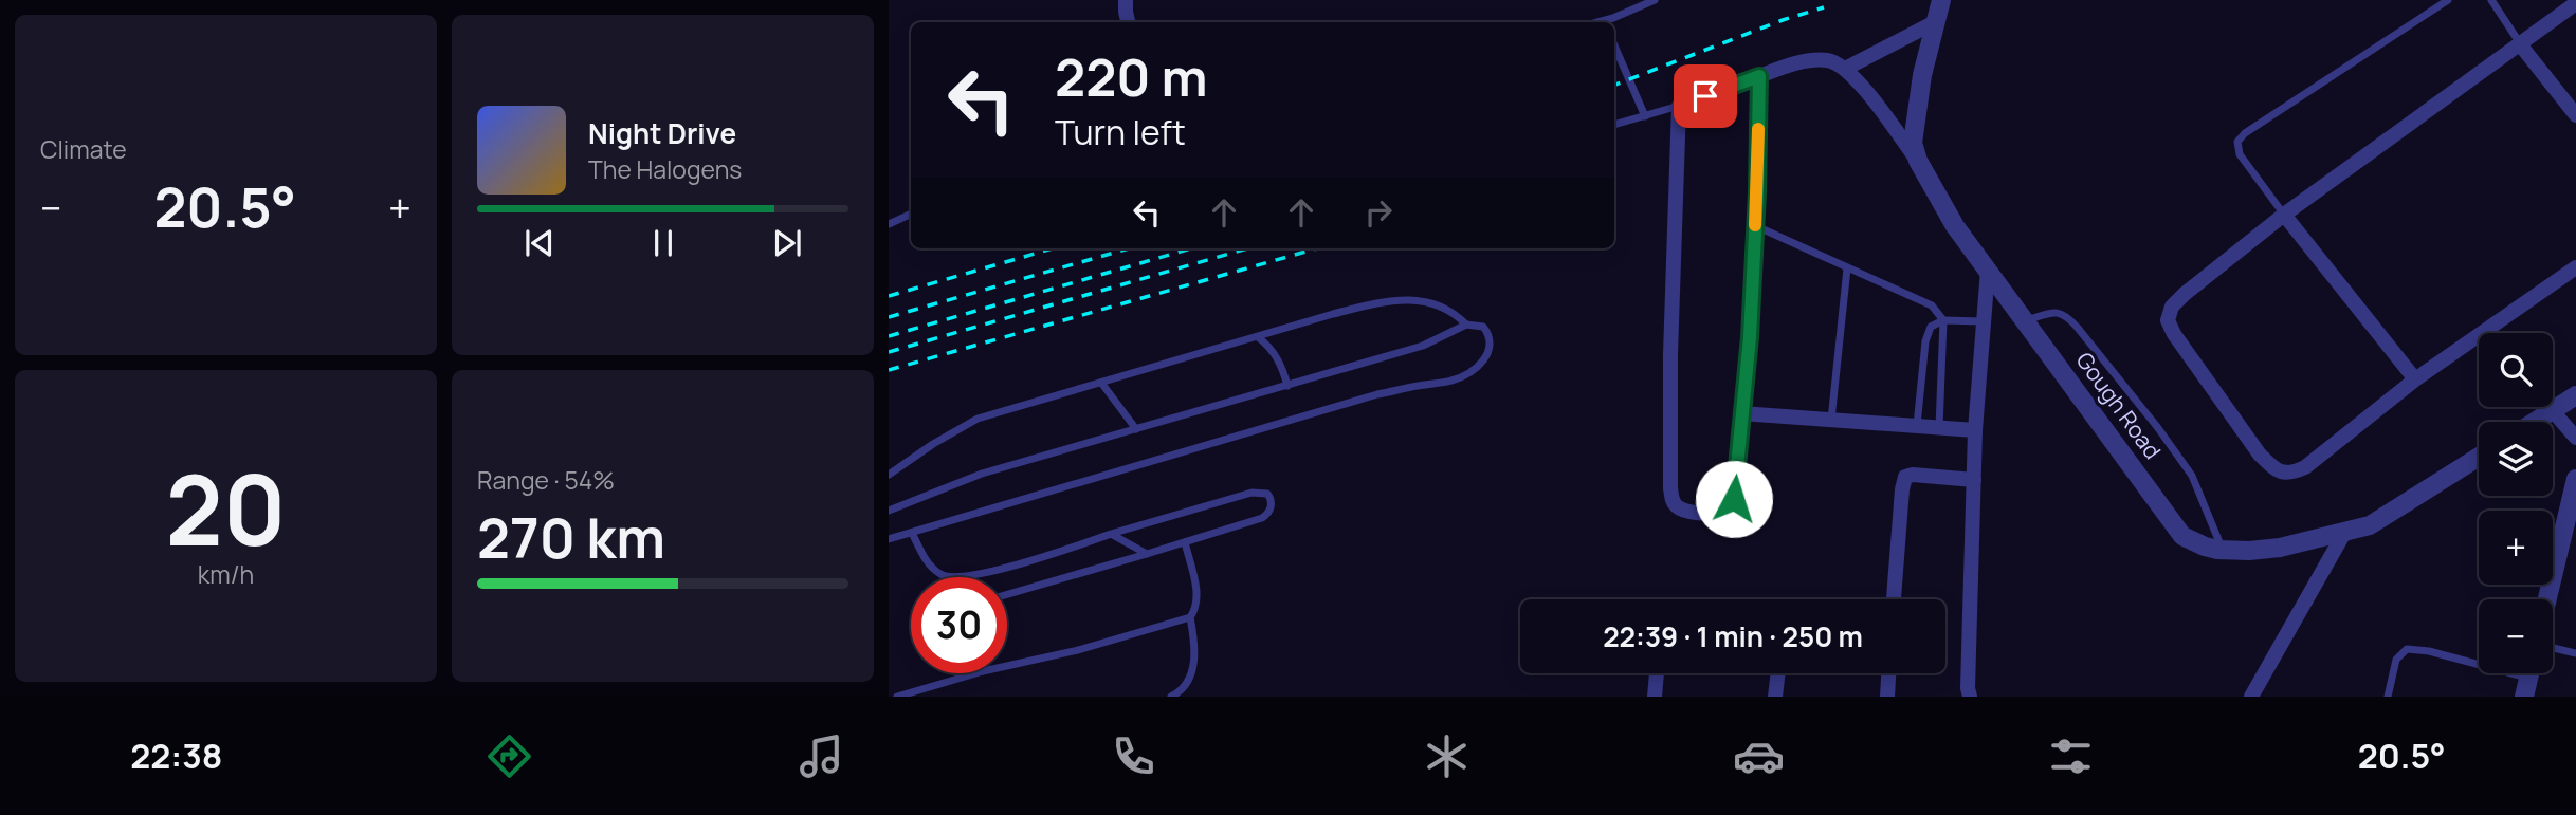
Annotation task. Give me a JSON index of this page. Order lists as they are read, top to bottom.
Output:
{
  "streets": {
    "street": ["Gough Road"]
  },
  "page": {
    "tile": [
      "Climate",
      ["20", "km/h"],
      ["Range · 54%", "270 km"]
    ],
    "turn": ["220 m", "Turn left"],
    "song": ["Night Drive", "The Halogens"],
    "heat": ["−", "20.5°", "+"],
    "map_buttons": ["+", "−"],
    "limit": "30",
    "trip": "22:39 · 1 min · 250 m",
    "tabs": ["22:38", "20.5°"]
  }
}
